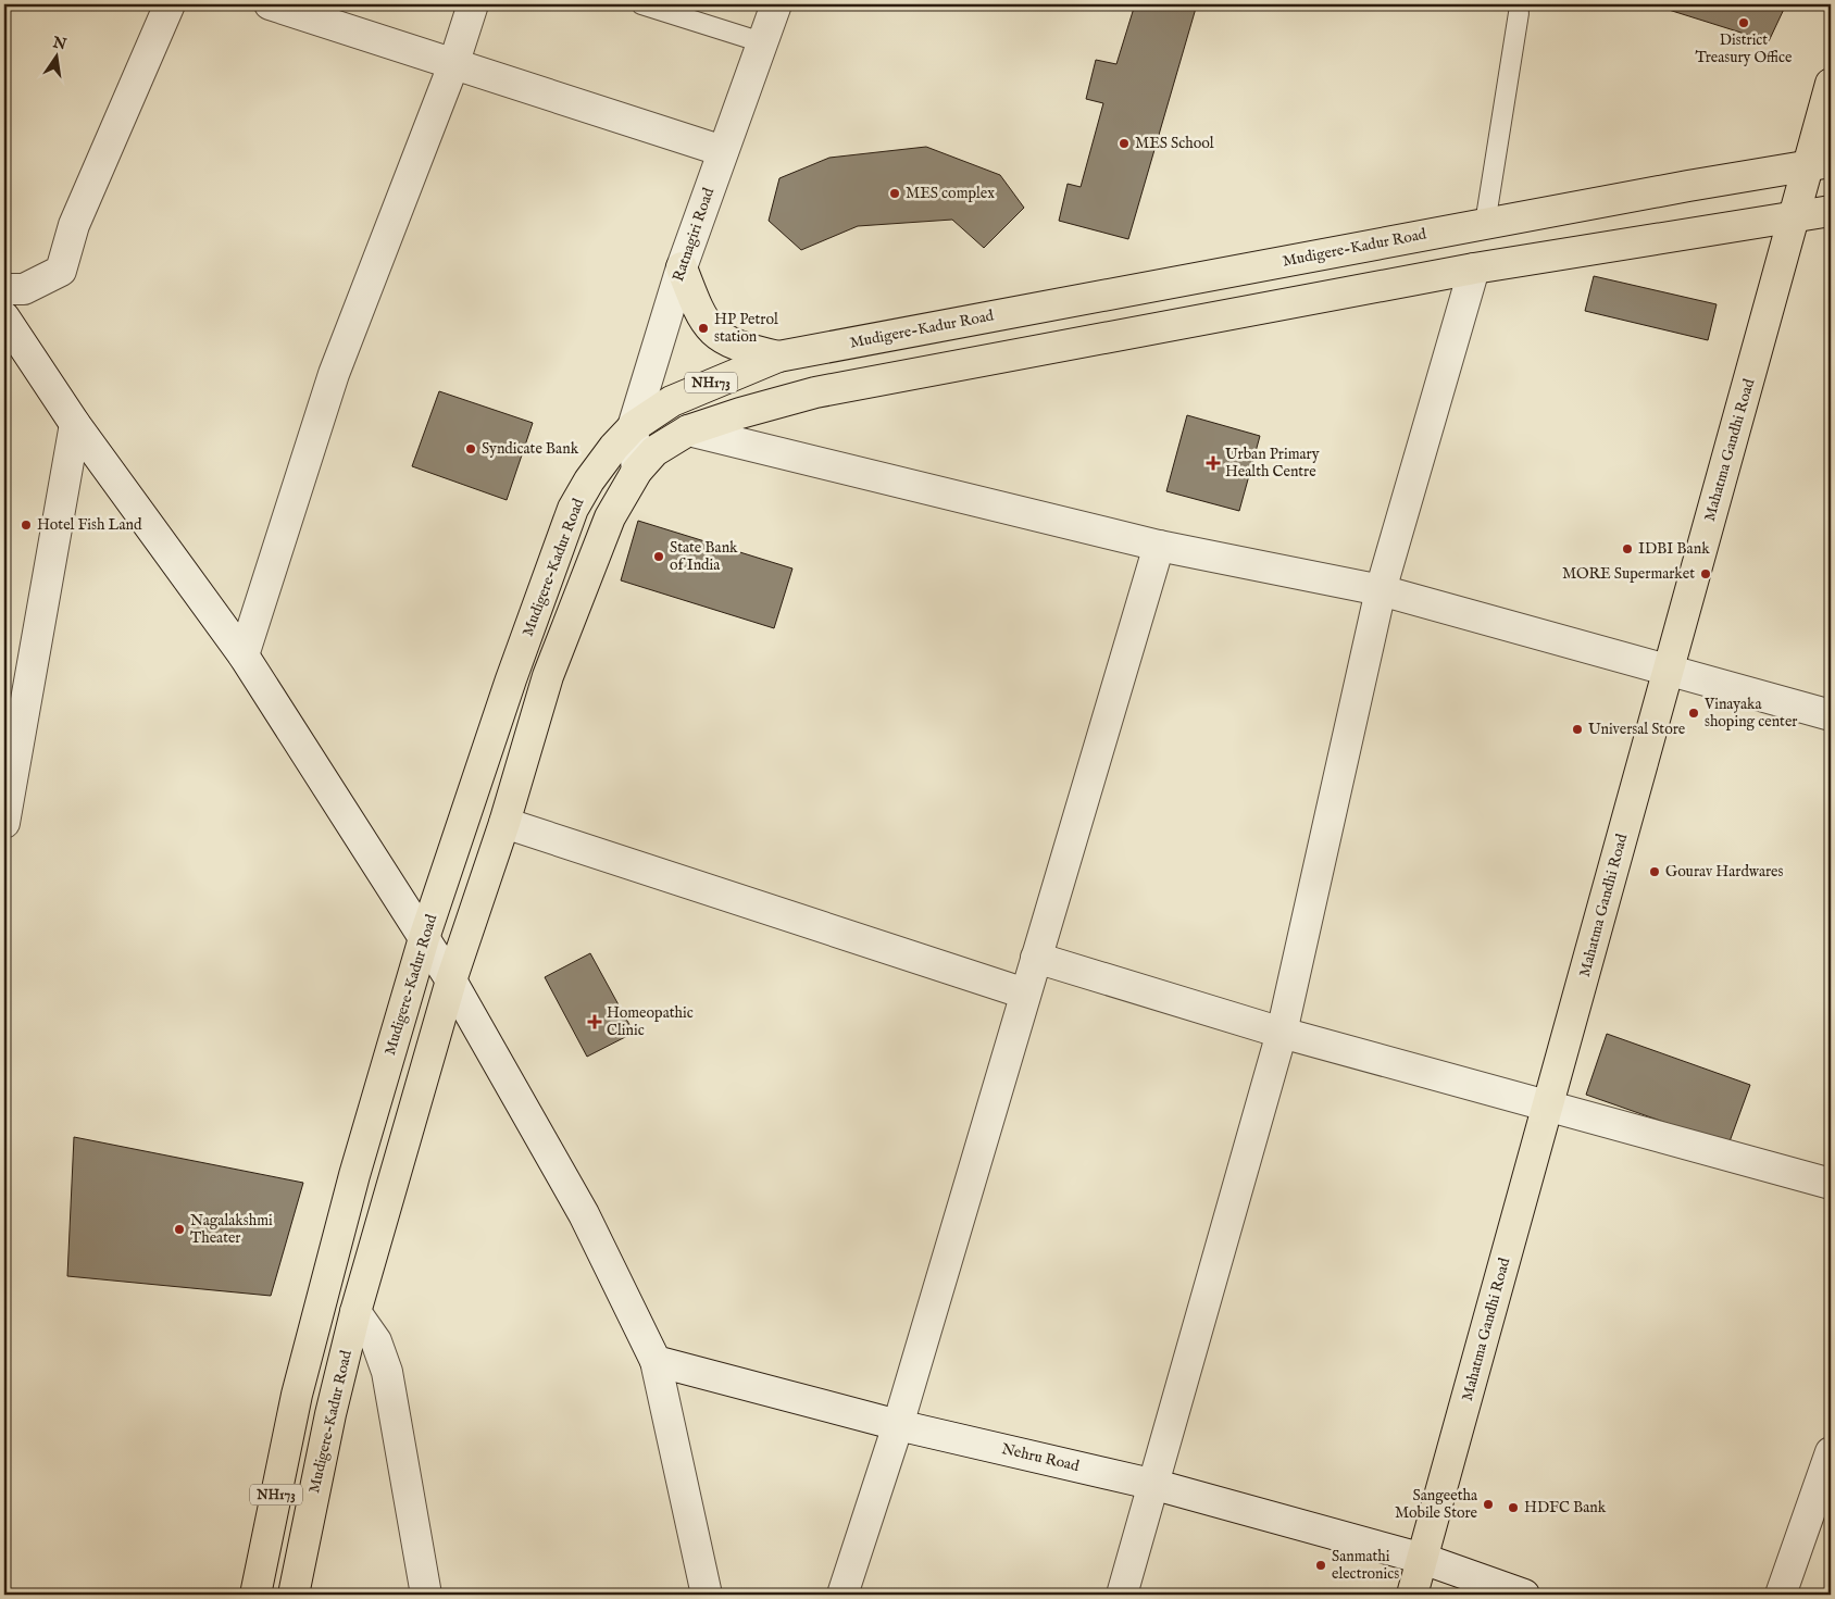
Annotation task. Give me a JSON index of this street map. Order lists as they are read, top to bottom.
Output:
{
  "streets": {
    "main road": ["Mudigere-Kadur Road", "NH173", "Mahatma Gandhi Road"],
    "street": ["Ratnagiri Road", "Nehru Road"]
  },
  "crossings": [
    ["Ratnagiri Road", "Mudigere-Kadur Road"],
    ["Mudigere-Kadur Road", "Mahatma Gandhi Road"],
    ["Mahatma Gandhi Road", "Nehru Road"]
  ],
  "places": {
    "other": [
      "District Treasury Office",
      "MES School",
      "MES complex",
      "HP Petrol station",
      "Syndicate Bank",
      "Hotel Fish Land",
      "IDBI Bank",
      "State Bank of India",
      "MORE Supermarket",
      "Vinayaka shoping center",
      "Universal Store",
      "Gourav Hardwares",
      "Nagalakshmi Theater",
      "Sangeetha Mobile Store",
      "HDFC Bank",
      "Sanmathi electronics"
    ],
    "health": ["Urban Primary Health Centre", "Homeopathic Clinic"]
  },
  "north": "top"
}
